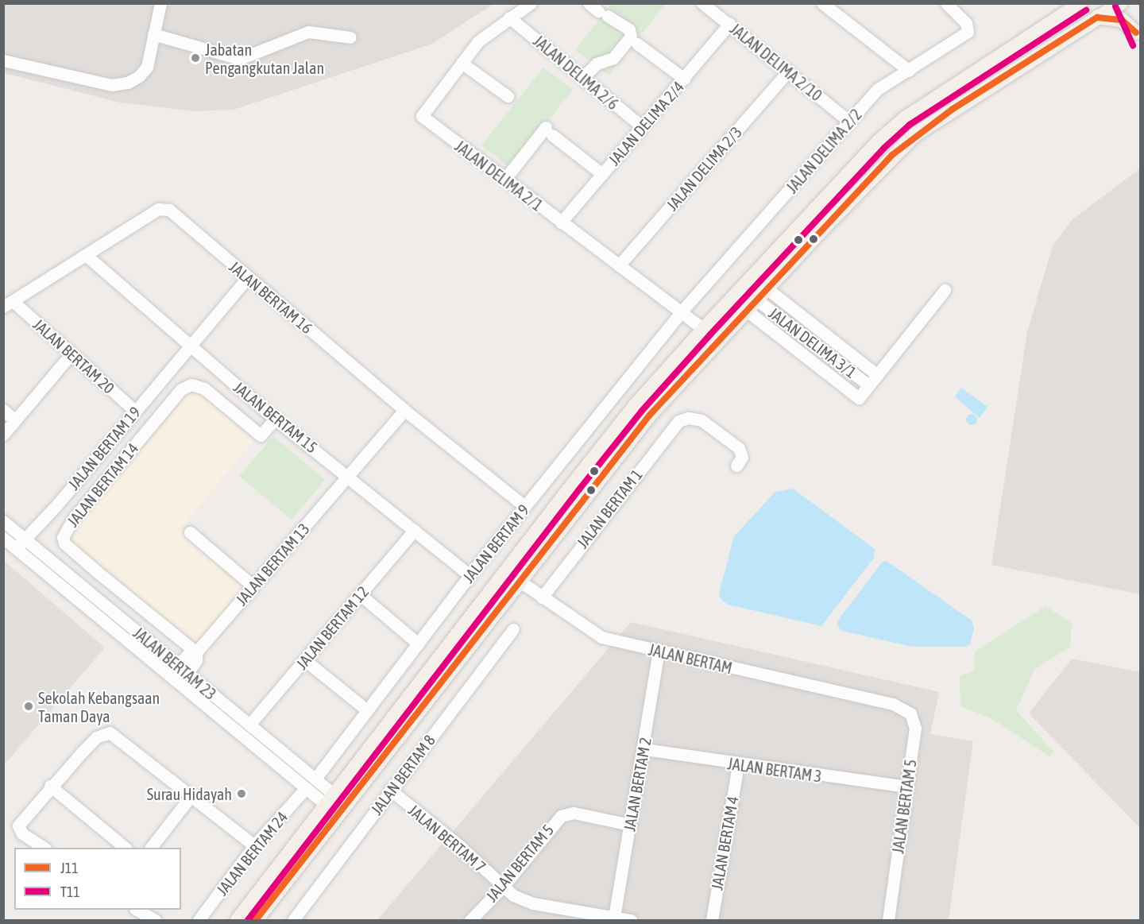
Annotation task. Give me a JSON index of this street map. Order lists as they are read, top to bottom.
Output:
{
  "streets": {
    "street": [
      "JALAN DELIMA 2/10",
      "JALAN DELIMA 2/6",
      "JALAN DELIMA 2/4",
      "JALAN DELIMA 2/2",
      "JALAN DELIMA 2/3",
      "JALAN DELIMA 2/1",
      "JALAN BERTAM 16",
      "JALAN DELIMA 3/1",
      "JALAN BERTAM 20",
      "JALAN BERTAM 15",
      "JALAN BERTAM 19",
      "JALAN BERTAM 14",
      "JALAN BERTAM 1",
      "JALAN BERTAM 9",
      "JALAN BERTAM 13",
      "JALAN BERTAM 12",
      "JALAN BERTAM",
      "JALAN BERTAM 23",
      "JALAN BERTAM 3",
      "JALAN BERTAM 8",
      "JALAN BERTAM 2",
      "JALAN BERTAM 5",
      "JALAN BERTAM 7",
      "JALAN BERTAM 4",
      "JALAN BERTAM 24"
    ]
  },
  "crossings": [
    ["JALAN DELIMA 2/10", "JALAN DELIMA 2/4"],
    ["JALAN DELIMA 2/10", "JALAN DELIMA 2/2"],
    ["JALAN DELIMA 2/10", "JALAN DELIMA 2/3"],
    ["JALAN DELIMA 2/6", "JALAN DELIMA 2/4"],
    ["JALAN DELIMA 2/6", "JALAN DELIMA 2/1"],
    ["JALAN DELIMA 2/4", "JALAN DELIMA 2/1"],
    ["JALAN DELIMA 2/2", "JALAN DELIMA 2/1"],
    ["JALAN DELIMA 2/2", "JALAN BERTAM 9"],
    ["JALAN DELIMA 2/3", "JALAN DELIMA 2/1"],
    ["JALAN DELIMA 2/1", "JALAN BERTAM 9"],
    ["JALAN BERTAM 16", "JALAN BERTAM 20"],
    ["JALAN BERTAM 16", "JALAN BERTAM 15"],
    ["JALAN BERTAM 16", "JALAN BERTAM 19"],
    ["JALAN BERTAM 16", "JALAN BERTAM 9"],
    ["JALAN BERTAM 16", "JALAN BERTAM 13"],
    ["JALAN BERTAM 20", "JALAN BERTAM 19"],
    ["JALAN BERTAM 15", "JALAN BERTAM 19"],
    ["JALAN BERTAM 15", "JALAN BERTAM 14"],
    ["JALAN BERTAM 15", "JALAN BERTAM 9"],
    ["JALAN BERTAM 15", "JALAN BERTAM 13"],
    ["JALAN BERTAM 15", "JALAN BERTAM 12"],
    ["JALAN BERTAM 19", "JALAN BERTAM 23"],
    ["JALAN BERTAM 14", "JALAN BERTAM 13"],
    ["JALAN BERTAM 1", "JALAN BERTAM"],
    ["JALAN BERTAM 9", "JALAN BERTAM 23"],
    ["JALAN BERTAM 13", "JALAN BERTAM 23"],
    ["JALAN BERTAM 12", "JALAN BERTAM 23"],
    ["JALAN BERTAM", "JALAN BERTAM 2"],
    ["JALAN BERTAM", "JALAN BERTAM 5"],
    ["JALAN BERTAM 23", "JALAN BERTAM 24"],
    ["JALAN BERTAM 3", "JALAN BERTAM 2"],
    ["JALAN BERTAM 3", "JALAN BERTAM 5"],
    ["JALAN BERTAM 3", "JALAN BERTAM 4"],
    ["JALAN BERTAM 8", "JALAN BERTAM 7"],
    ["JALAN BERTAM 2", "JALAN BERTAM 5"],
    ["JALAN BERTAM 2", "JALAN BERTAM 7"],
    ["JALAN BERTAM 5", "JALAN BERTAM 7"]
  ],
  "places": ["Jabatan Pengangkutan Jalan", "Sekolah Kebangsaan Taman Daya", "Surau Hidayah"],
  "lines": ["transit line T11", "transit line J11"],
  "legend": ["J11", "T11"]
}
